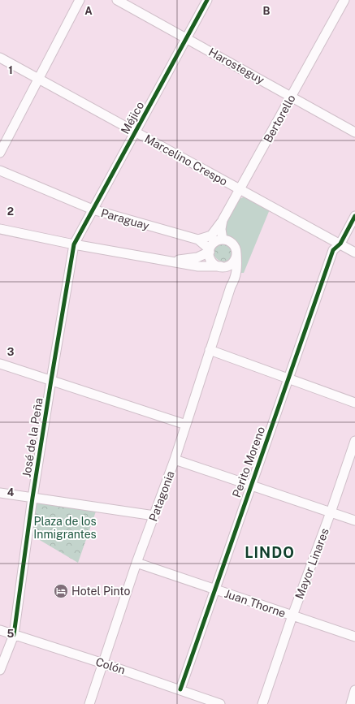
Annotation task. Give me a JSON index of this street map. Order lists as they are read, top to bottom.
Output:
{
  "streets": {
    "street": [
      "Harosteguy",
      "Méjico",
      "Bertorello",
      "Marcelino Crespo",
      "Paraguay",
      "José de la Peña",
      "Perito Moreno",
      "Patagonia",
      "Mayor Linares",
      "Juan Thorne",
      "Colón"
    ]
  },
  "crossings": [
    ["Harosteguy", "Méjico"],
    ["Harosteguy", "Bertorello"],
    ["Méjico", "Marcelino Crespo"],
    ["Méjico", "Paraguay"],
    ["Méjico", "José de la Peña"],
    ["Bertorello", "Marcelino Crespo"],
    ["Bertorello", "Paraguay"],
    ["Bertorello", "Patagonia"],
    ["Marcelino Crespo", "Perito Moreno"],
    ["Paraguay", "Patagonia"],
    ["José de la Peña", "Colón"],
    ["Perito Moreno", "Juan Thorne"],
    ["Perito Moreno", "Colón"],
    ["Patagonia", "Juan Thorne"],
    ["Patagonia", "Colón"],
    ["Mayor Linares", "Juan Thorne"]
  ],
  "districts": ["LINDO"],
  "parks": ["Plaza de los Inmigrantes"],
  "places": {
    "hotel": ["Hotel Pinto"]
  },
  "grid": {
    "columns": ["A", "B"],
    "rows": [
      "1",
      "2",
      "3",
      "4",
      "5"
    ]
  }
}
